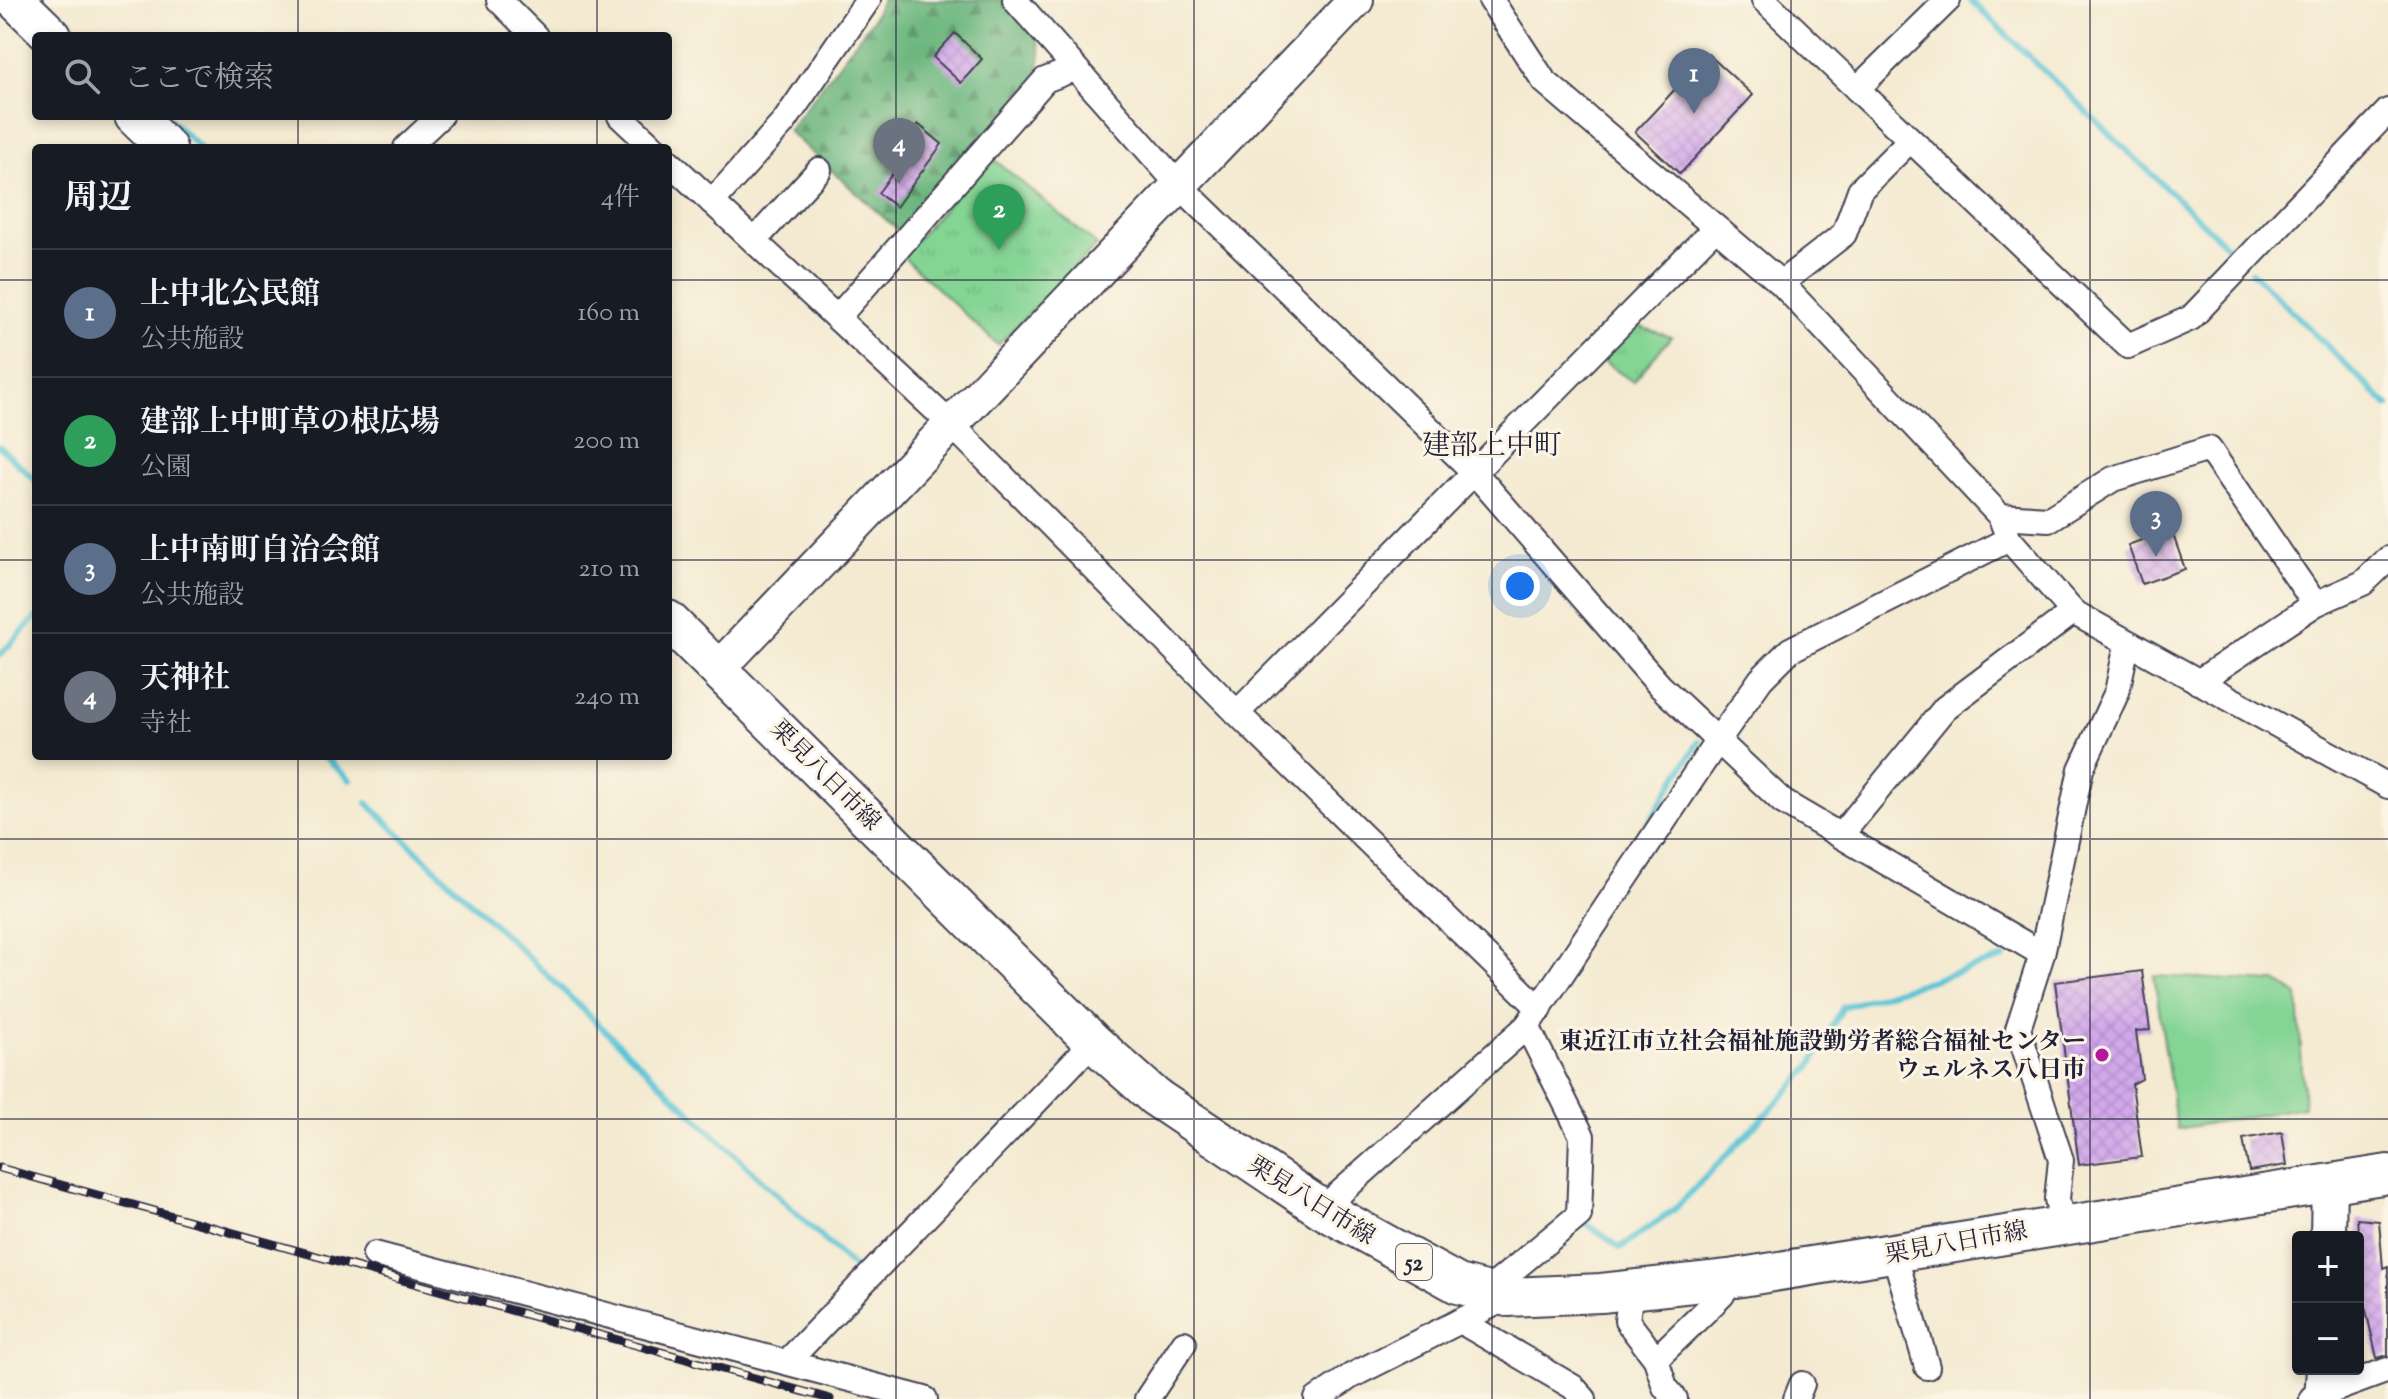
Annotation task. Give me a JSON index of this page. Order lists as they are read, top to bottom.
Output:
{
  "streets": {
    "main road": ["栗見八日市線", "52"]
  },
  "districts": ["建部上中町"],
  "places": ["東近江市立社会福祉施設勤労者総合福祉センター ウェルネス八日市"],
  "page": {
    "search": "ここで検索",
    "pins": [
      "1",
      "4",
      "2",
      "3"
    ],
    "heading": ["周辺", "4件"],
    "list": [
      {
        "mark": "1",
        "name": "上中北公民館",
        "note": "公共施設",
        "value": "160 m"
      },
      {
        "mark": "2",
        "name": "建部上中町草の根広場",
        "note": "公園",
        "value": "200 m"
      },
      {
        "mark": "3",
        "name": "上中南町自治会館",
        "note": "公共施設",
        "value": "210 m"
      },
      {
        "mark": "4",
        "name": "天神社",
        "note": "寺社",
        "value": "240 m"
      }
    ],
    "map_buttons": ["+", "−"]
  }
}
